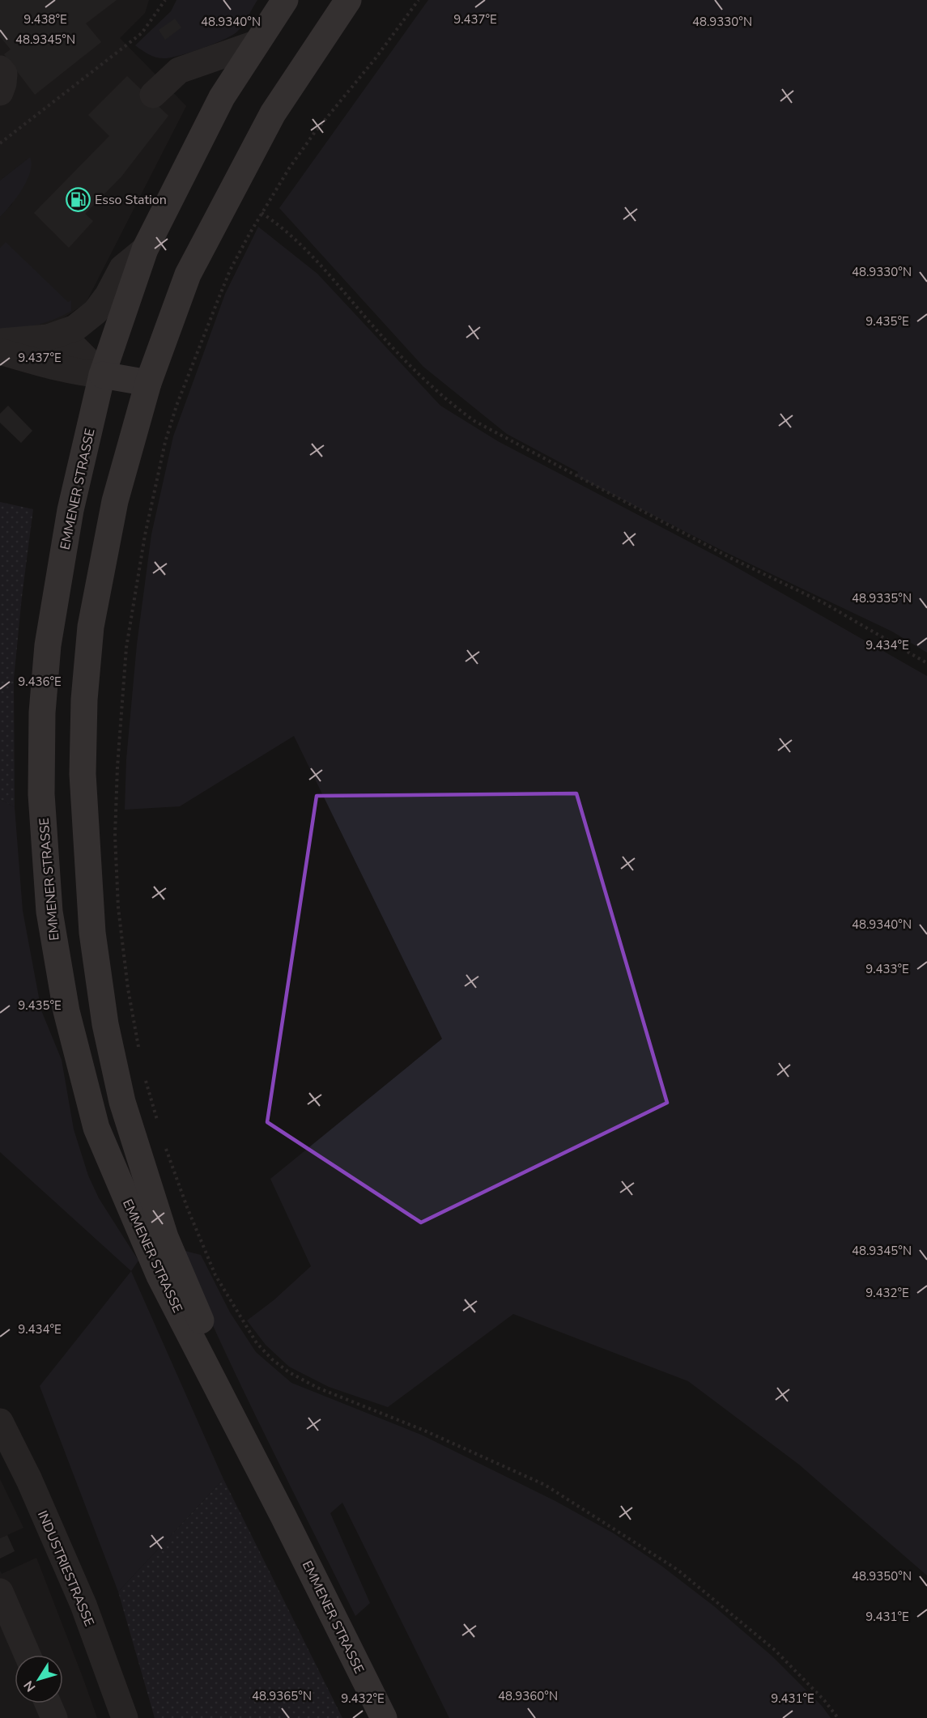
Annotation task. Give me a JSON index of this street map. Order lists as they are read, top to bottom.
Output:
{
  "streets": {
    "main road": ["EMMENER STRASSE"],
    "street": ["INDUSTRIESTRASSE"]
  },
  "places": {
    "fuel station": ["Esso Station"]
  },
  "north": "bottom left",
  "coordinates": [
    "9.438°E",
    "9.437°E",
    "48.9340°N",
    "48.9330°N",
    "48.9345°N",
    "9.435°E",
    "48.9335°N",
    "9.434°E",
    "9.436°E",
    "9.433°E",
    "9.432°E",
    "48.9350°N",
    "9.431°E",
    "48.9365°N",
    "48.9360°N"
  ]
}
